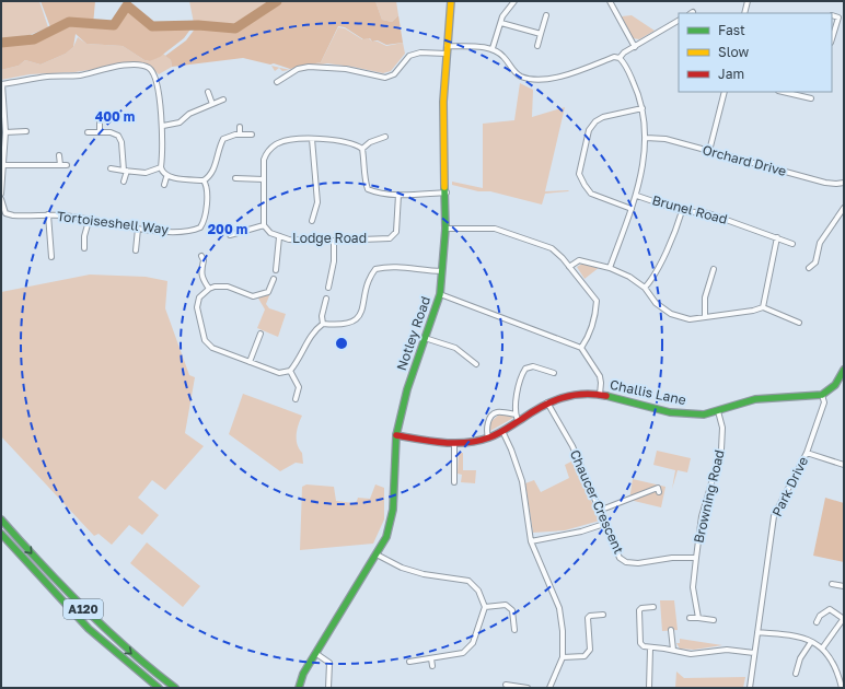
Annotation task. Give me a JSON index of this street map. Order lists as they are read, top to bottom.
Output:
{
  "streets": {
    "main road": ["Notley Road", "Challis Lane", "A120"],
    "street": [
      "Orchard Drive",
      "Brunel Road",
      "Tortoiseshell Way",
      "Lodge Road",
      "Park Drive",
      "Browning Road",
      "Chaucer Crescent"
    ]
  },
  "crossings": [
    ["Challis Lane", "Park Drive"],
    ["Challis Lane", "Browning Road"],
    ["Browning Road", "Chaucer Crescent"]
  ],
  "legend": ["Fast", "Slow", "Jam"],
  "rings": ["400 m", "200 m"]
}
